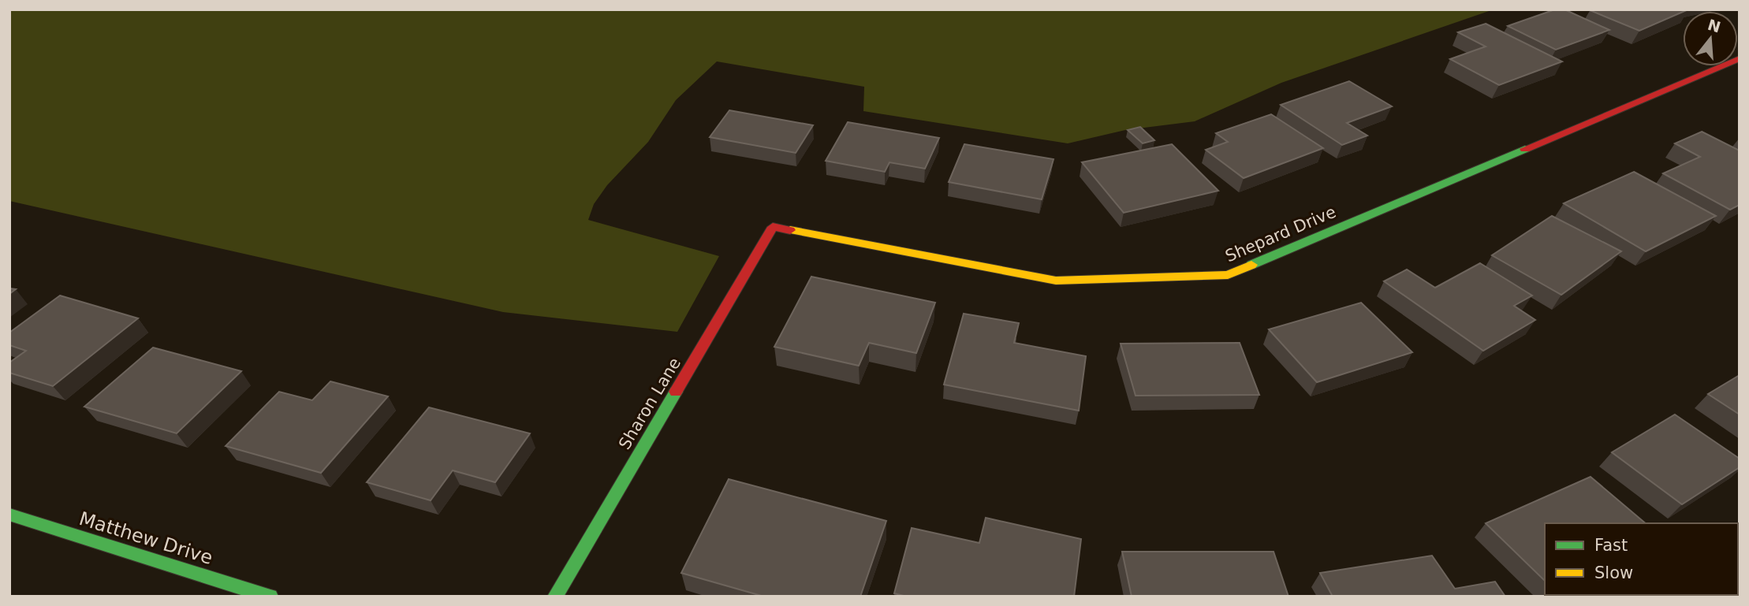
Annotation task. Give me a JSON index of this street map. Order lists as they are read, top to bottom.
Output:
{
  "streets": {
    "street": ["Shepard Drive", "Sharon Lane", "Matthew Drive"]
  },
  "crossings": [
    ["Shepard Drive", "Sharon Lane"]
  ],
  "legend": ["Fast", "Slow"],
  "north": "top"
}
